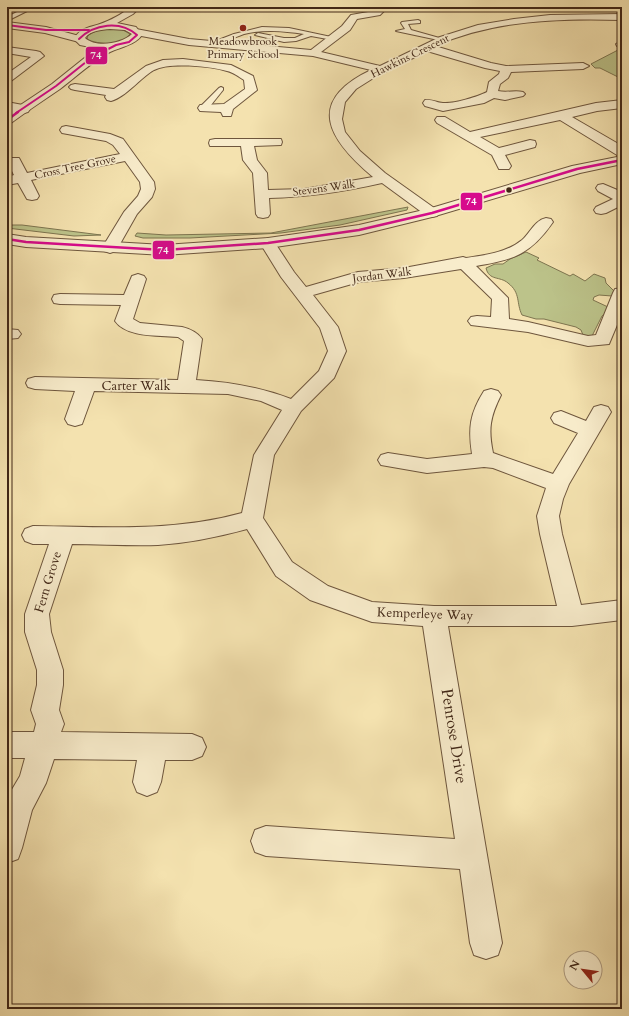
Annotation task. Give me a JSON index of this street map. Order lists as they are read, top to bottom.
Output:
{
  "streets": {
    "street": [
      "Hawkins Crescent",
      "Cross Tree Grove",
      "Stevens Walk",
      "Jordan Walk",
      "Carter Walk",
      "Fern Grove",
      "Kemperleye Way",
      "Penrose Drive"
    ]
  },
  "crossings": [
    ["Hawkins Crescent", "Stevens Walk"],
    ["Fern Grove", "Kemperleye Way"],
    ["Kemperleye Way", "Penrose Drive"]
  ],
  "places": ["Meadowbrook Primary School"],
  "lines": ["transit line 74"],
  "north": "top left"
}
